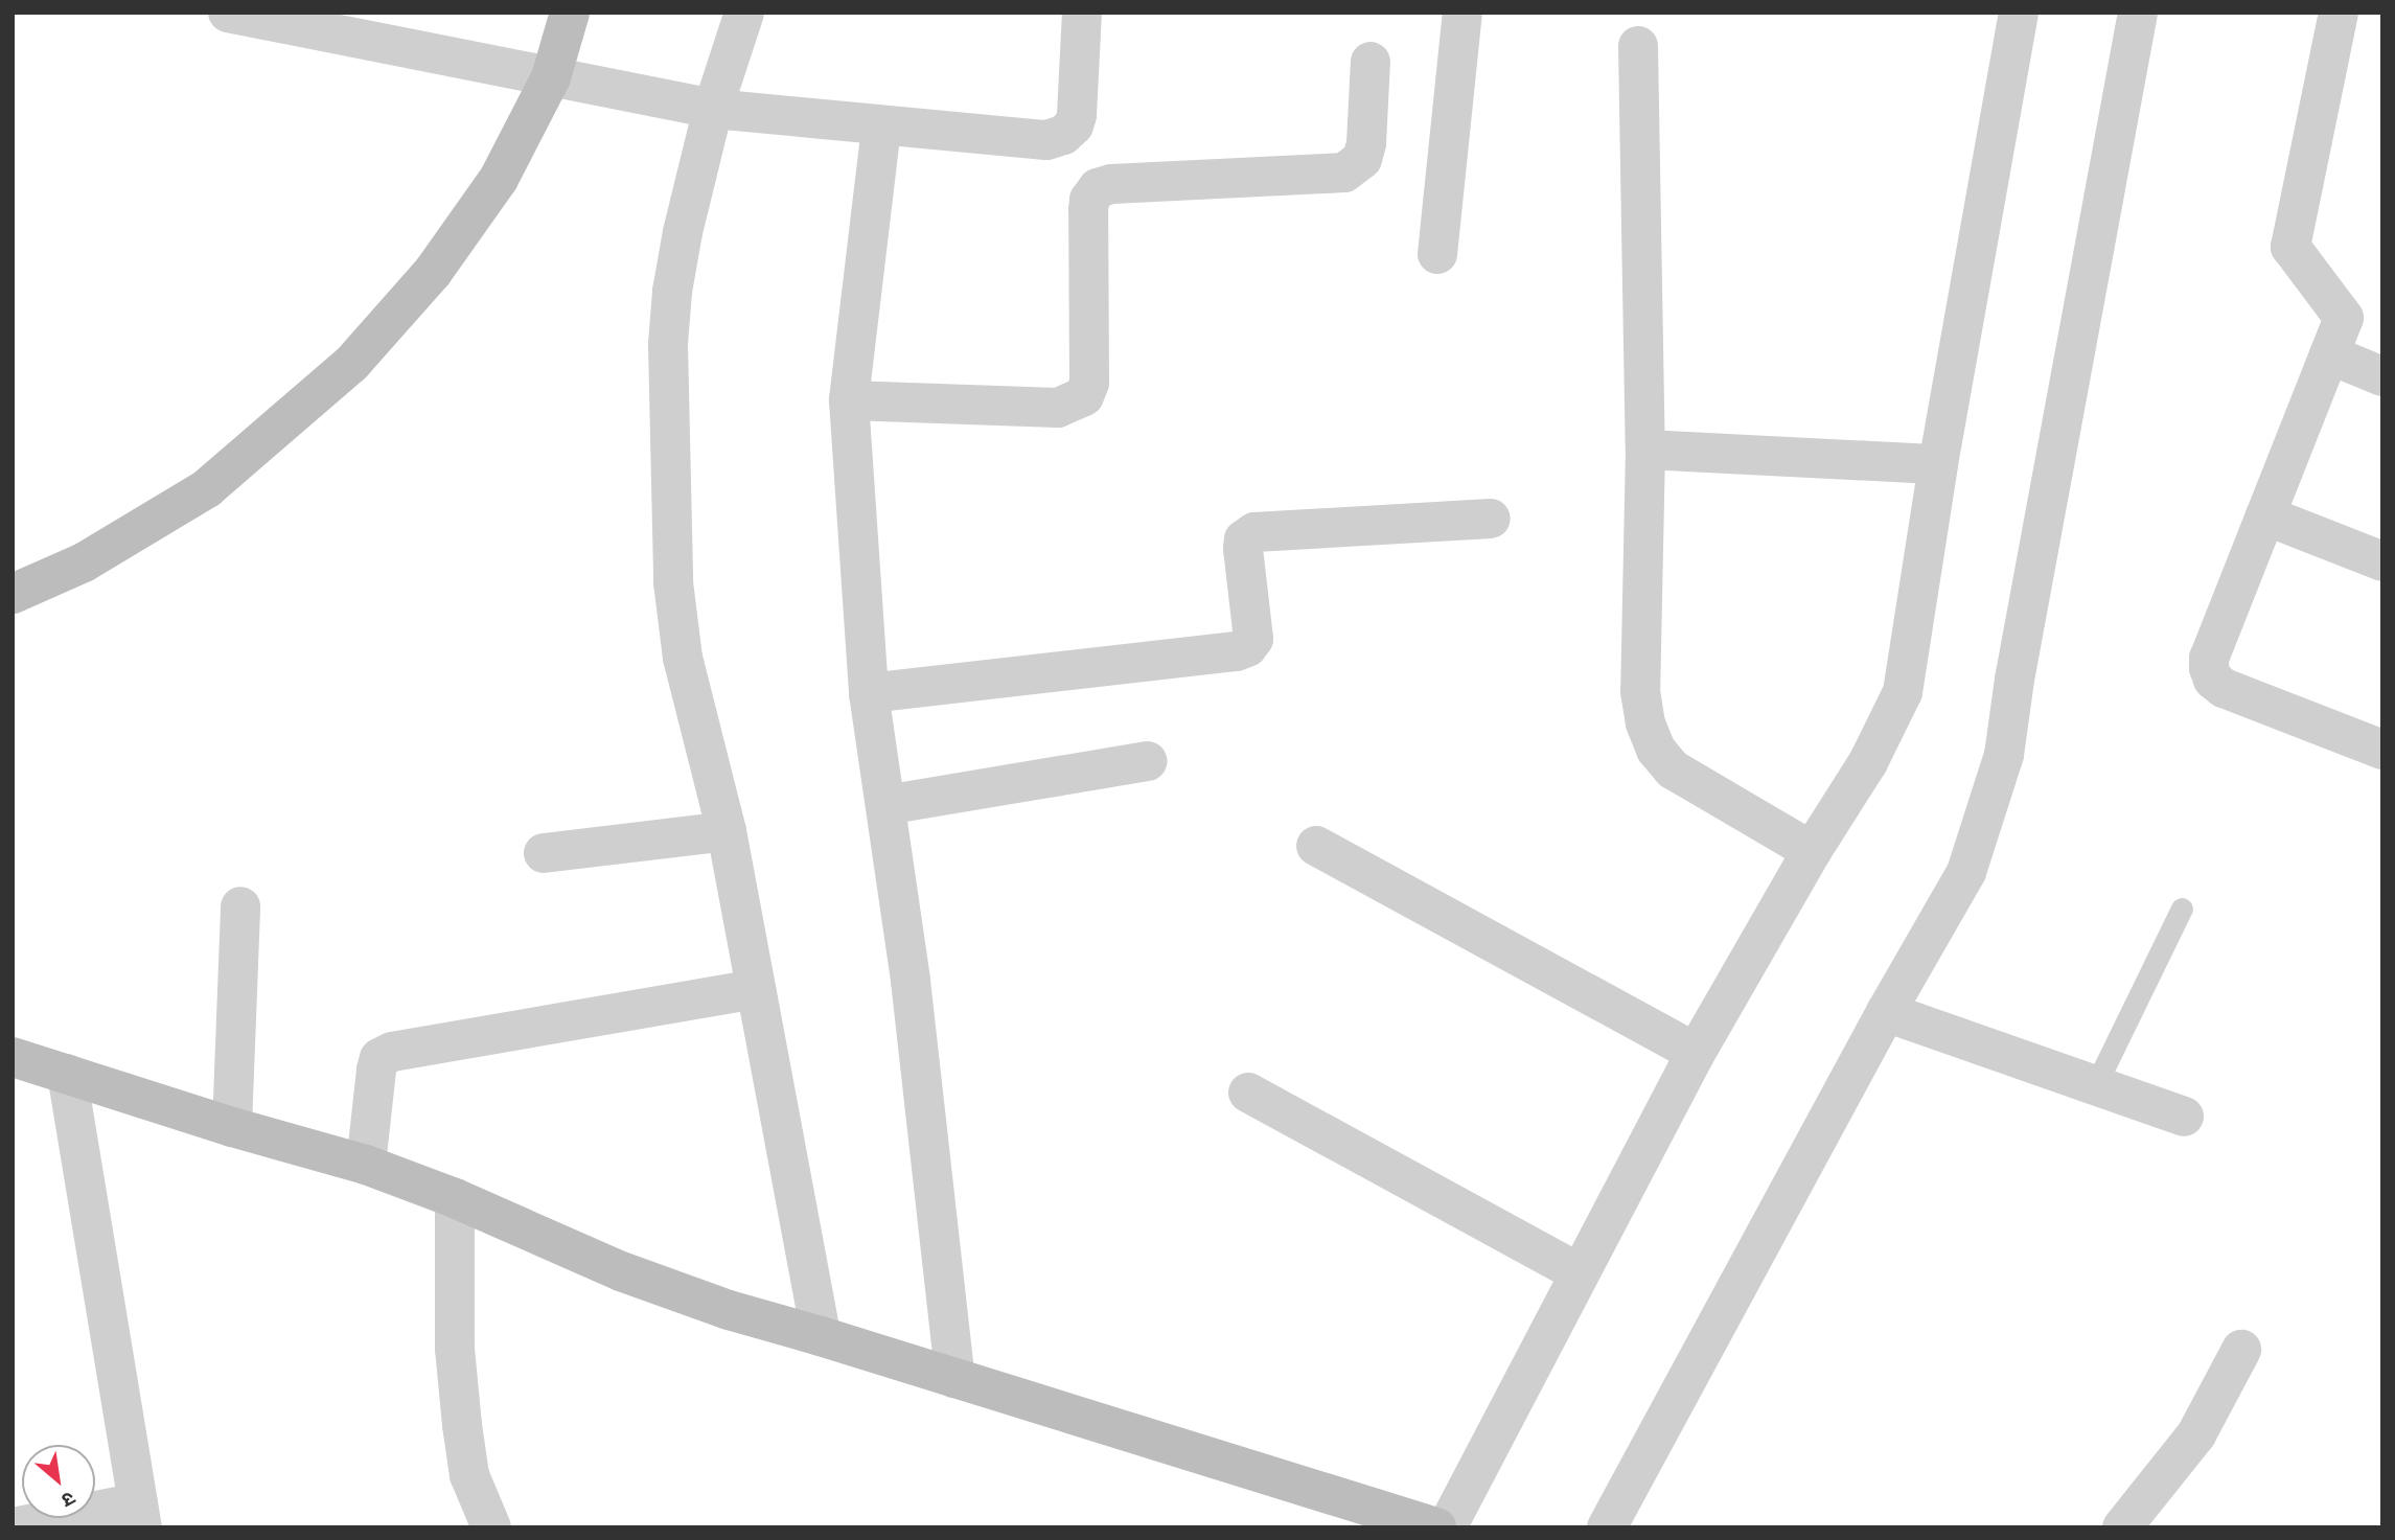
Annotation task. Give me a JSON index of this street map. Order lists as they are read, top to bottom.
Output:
{
  "north": "bottom right"
}
